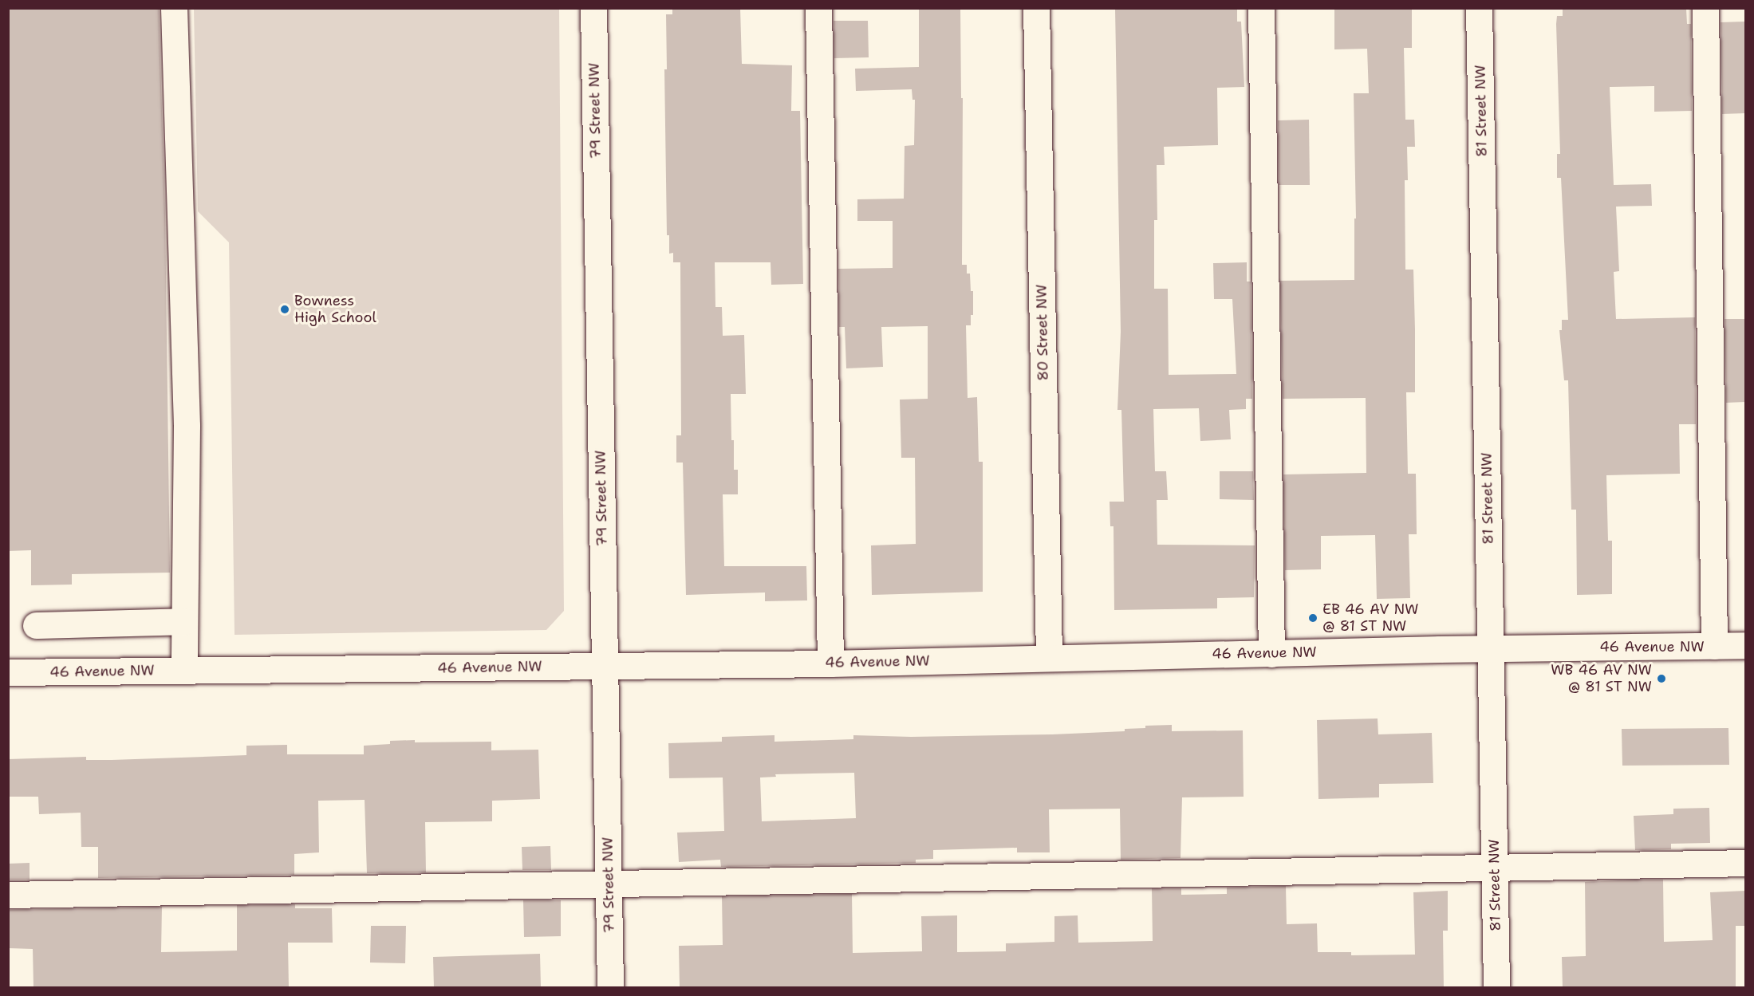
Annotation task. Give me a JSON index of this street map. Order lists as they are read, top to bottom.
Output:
{
  "streets": {
    "street": [
      "79 Street NW",
      "81 Street NW",
      "80 Street NW",
      "46 Avenue NW"
    ]
  },
  "crossings": [
    ["79 Street NW", "46 Avenue NW"],
    ["81 Street NW", "46 Avenue NW"],
    ["80 Street NW", "46 Avenue NW"]
  ],
  "places": ["Bowness High School", "EB 46 AV NW @ 81 ST NW", "WB 46 AV NW @ 81 ST NW"]
}
